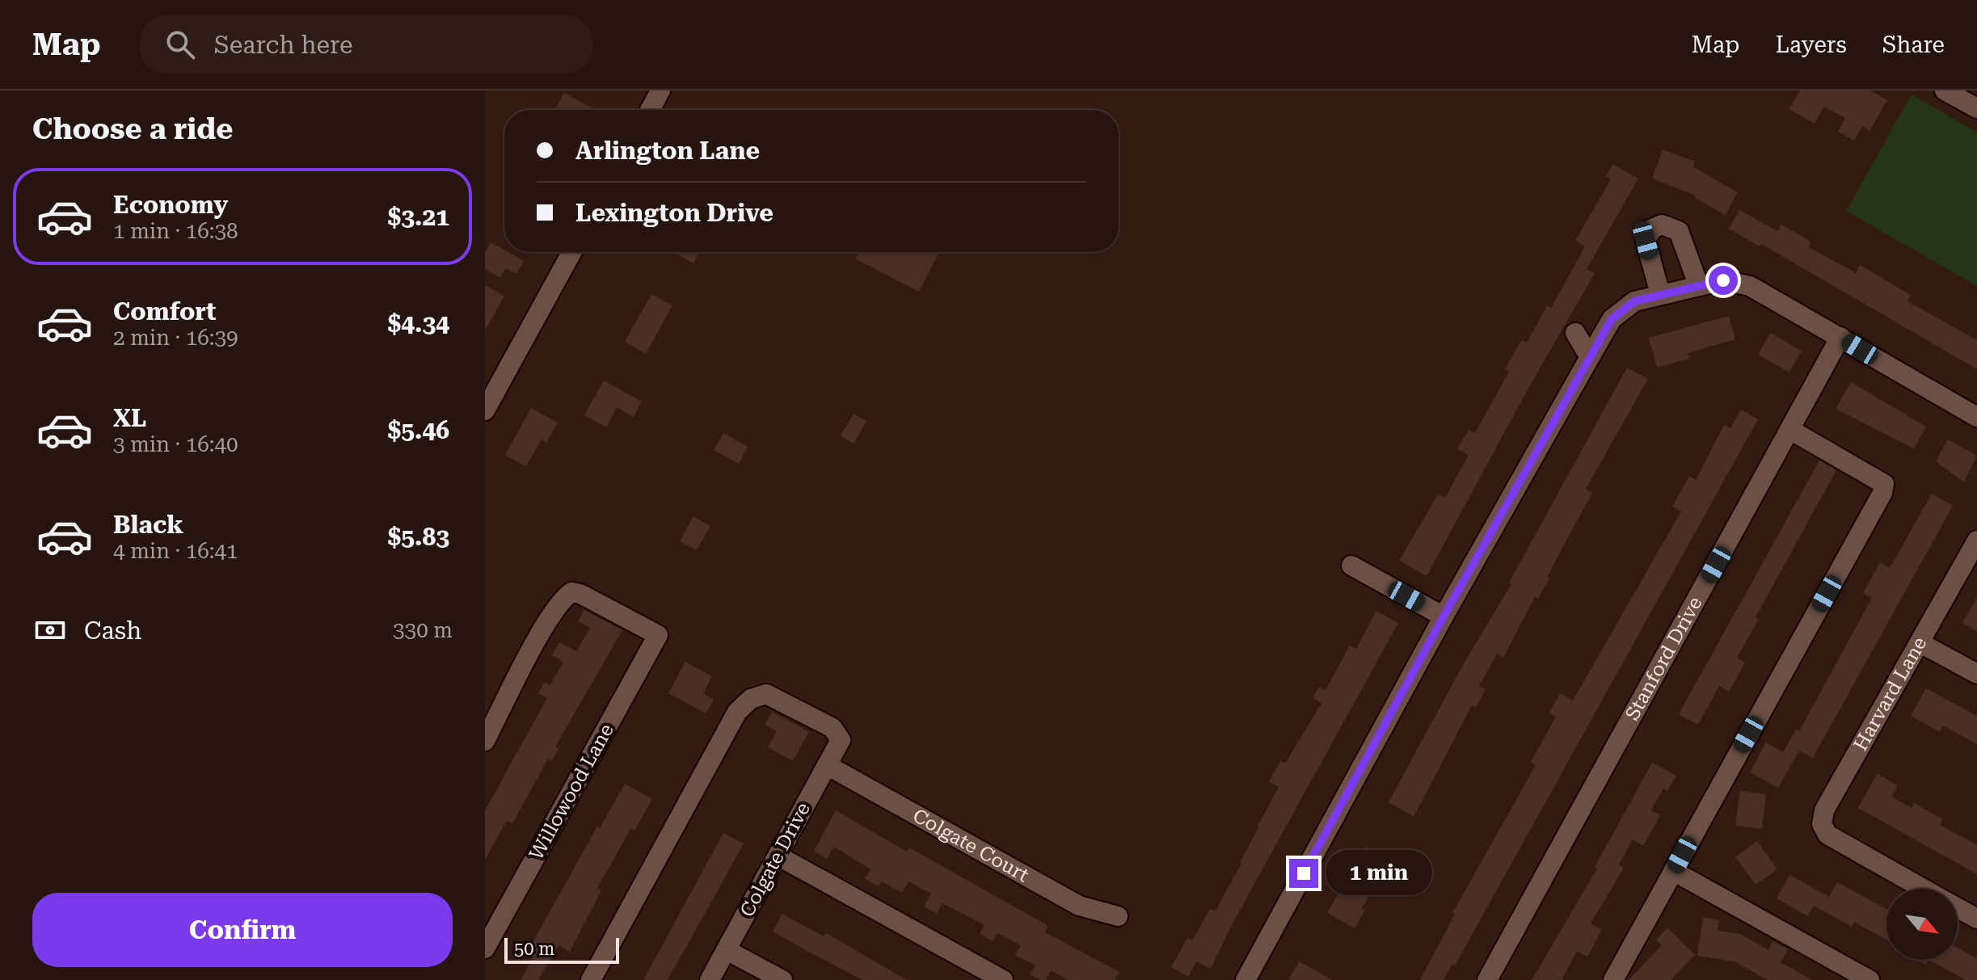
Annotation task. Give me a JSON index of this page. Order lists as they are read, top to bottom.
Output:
{
  "streets": {
    "street": [
      "Stanford Drive",
      "Harvard Lane",
      "Willowood Lane",
      "Colgate Court",
      "Colgate Drive"
    ]
  },
  "crossings": [
    ["Colgate Court", "Colgate Drive"]
  ],
  "scale_bar": "50 m",
  "north": "bottom right",
  "page": {
    "header": "Map",
    "search": "Search here",
    "nav": ["Map", "Layers", "Share"],
    "heading": "Choose a ride",
    "banner": ["Arlington Lane", "Lexington Drive"],
    "list": [
      {
        "name": "Economy",
        "note": "1 min · 16:38",
        "value": "$3.21"
      },
      {
        "name": "Comfort",
        "note": "2 min · 16:39",
        "value": "$4.34"
      },
      {
        "name": "XL",
        "note": "3 min · 16:40",
        "value": "$5.46"
      },
      {
        "name": "Black",
        "note": "4 min · 16:41",
        "value": "$5.83"
      }
    ],
    "pay": ["Cash", "330 m"],
    "bubble": "1 min",
    "buttons": "Confirm",
    "scale": "50 m"
  }
}
